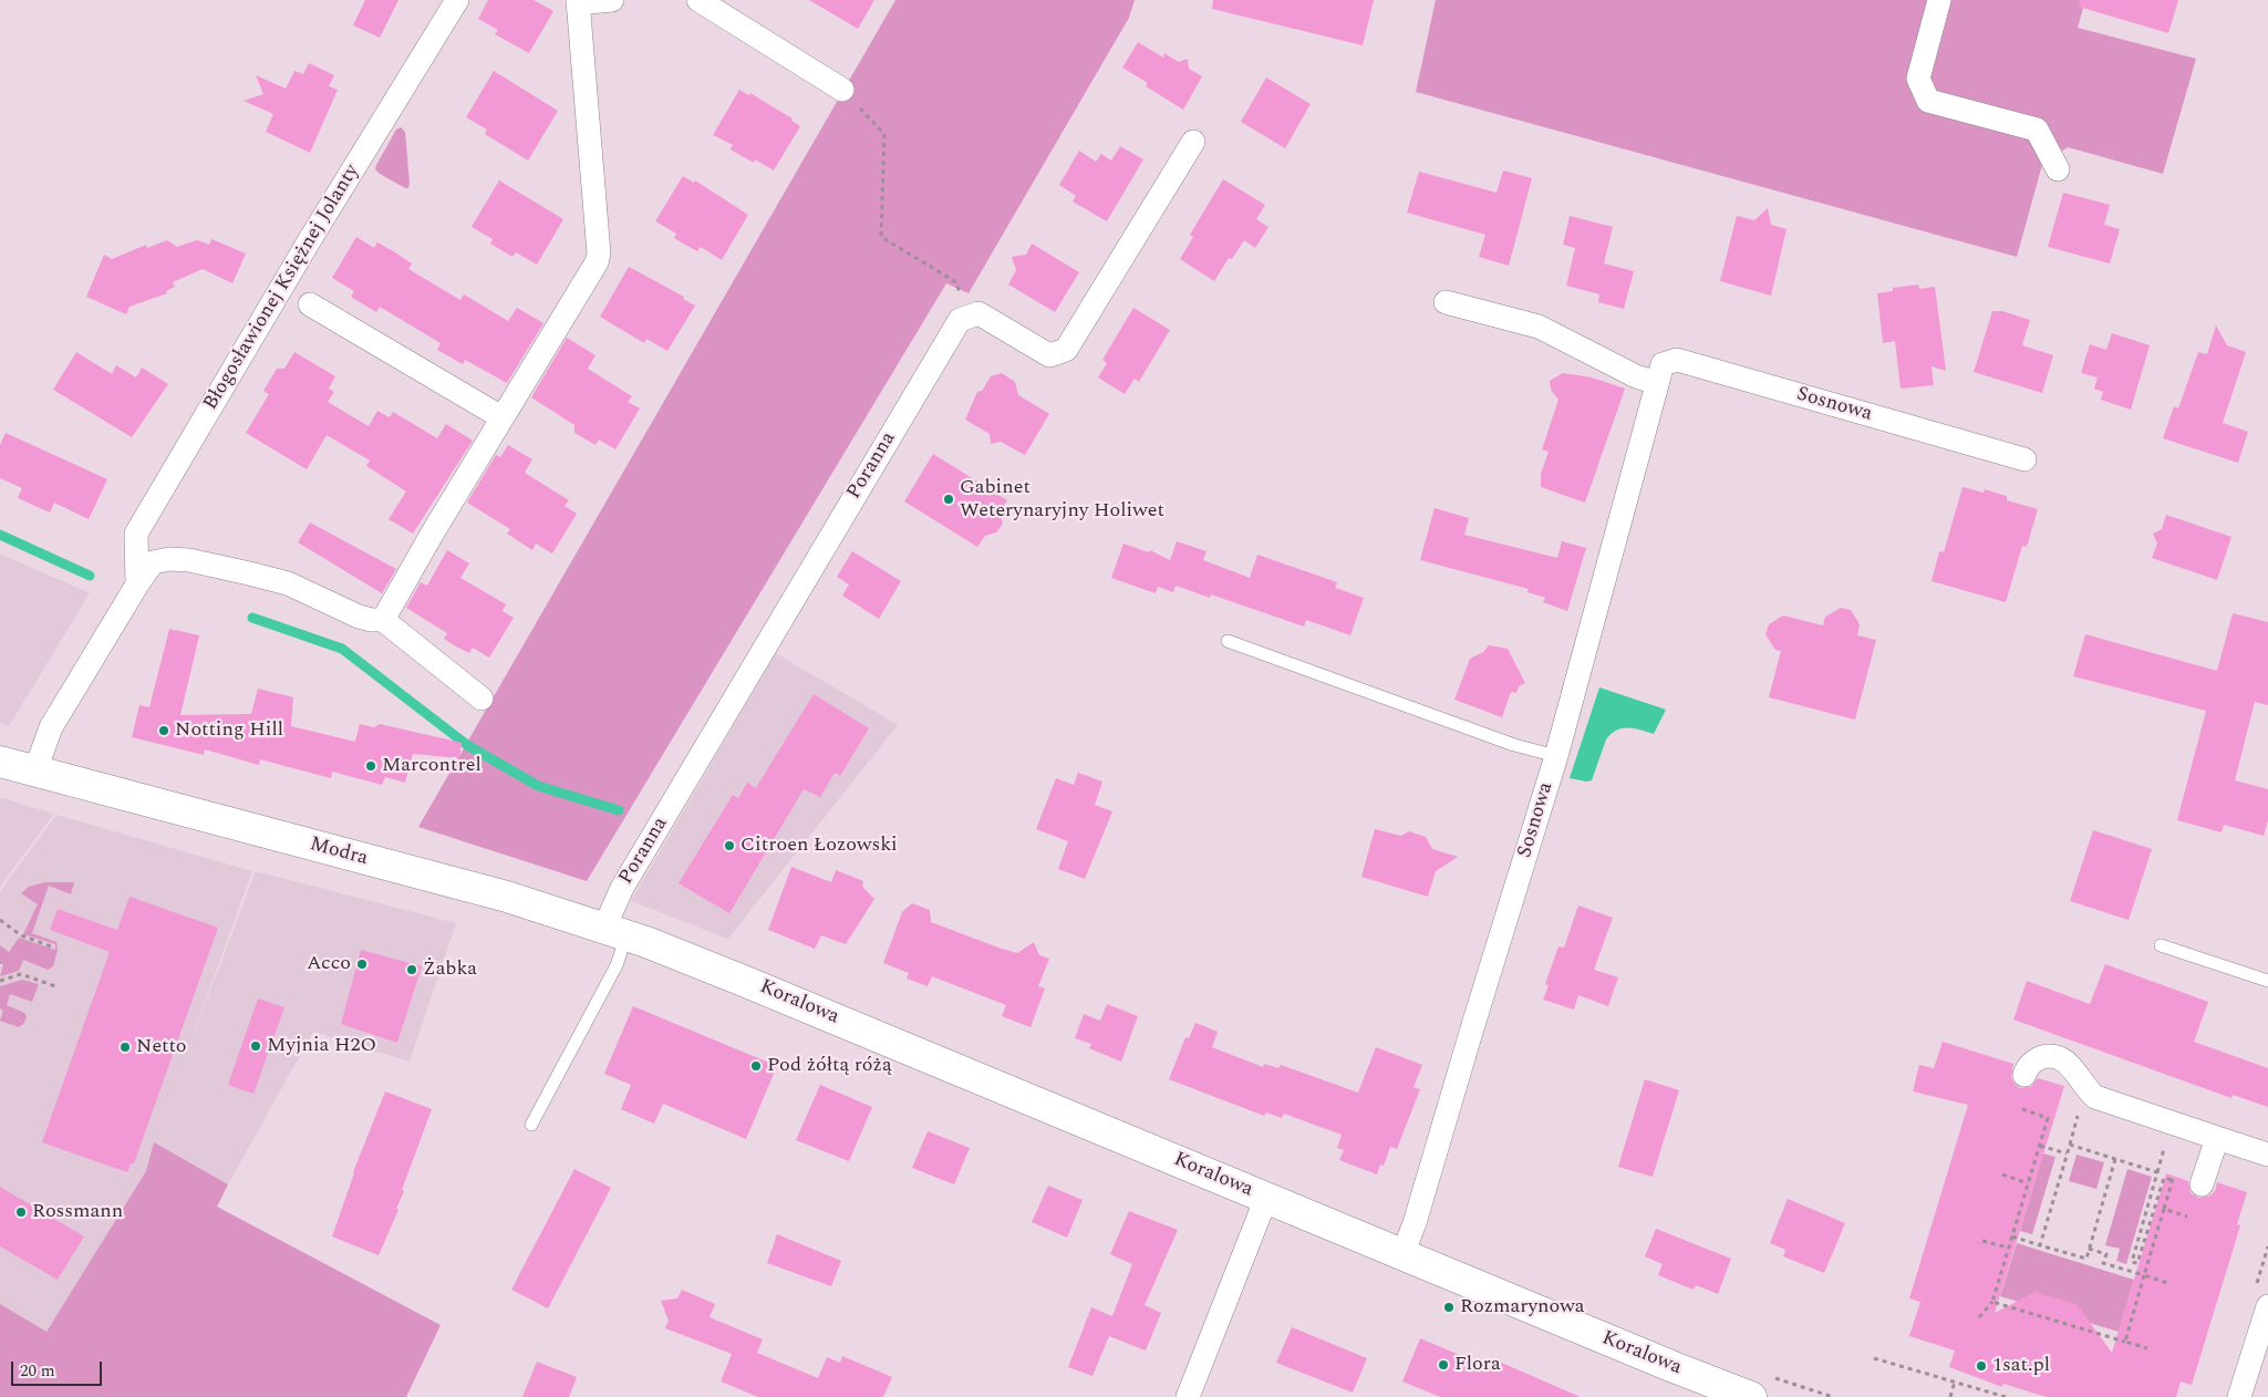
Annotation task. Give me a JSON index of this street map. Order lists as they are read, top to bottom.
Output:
{
  "streets": {
    "street": [
      "Błogosławionej Księżnej Jolanty",
      "Sosnowa",
      "Poranna",
      "Modra",
      "Koralowa"
    ]
  },
  "crossings": [
    ["Sosnowa", "Koralowa"],
    ["Poranna", "Modra"],
    ["Modra", "Koralowa"]
  ],
  "places": [
    "Gabinet Weterynaryjny Holiwet",
    "Notting Hill",
    "Marcontrel",
    "Citroen Łozowski",
    "Acco",
    "Żabka",
    "Myjnia H2O",
    "Netto",
    "Pod żółtą różą",
    "Rossmann",
    "Rozmarynowa",
    "Flora",
    "1sat.pl"
  ],
  "scale_bar": "20 m"
}
